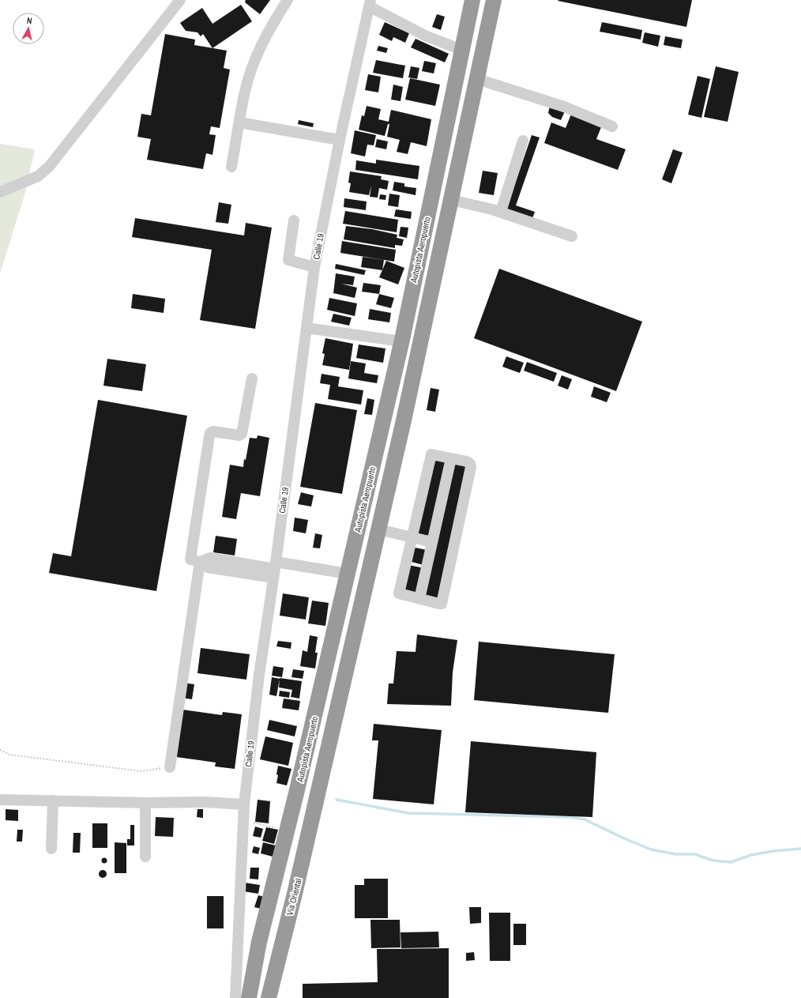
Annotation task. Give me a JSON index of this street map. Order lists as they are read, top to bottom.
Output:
{
  "streets": {
    "highway": ["Autopista Aeropuerto", "Vía Oriental"],
    "street": ["Calle 19"]
  },
  "crossings": [
    ["Calle 19", "Autopista Aeropuerto"]
  ],
  "north": "top"
}
